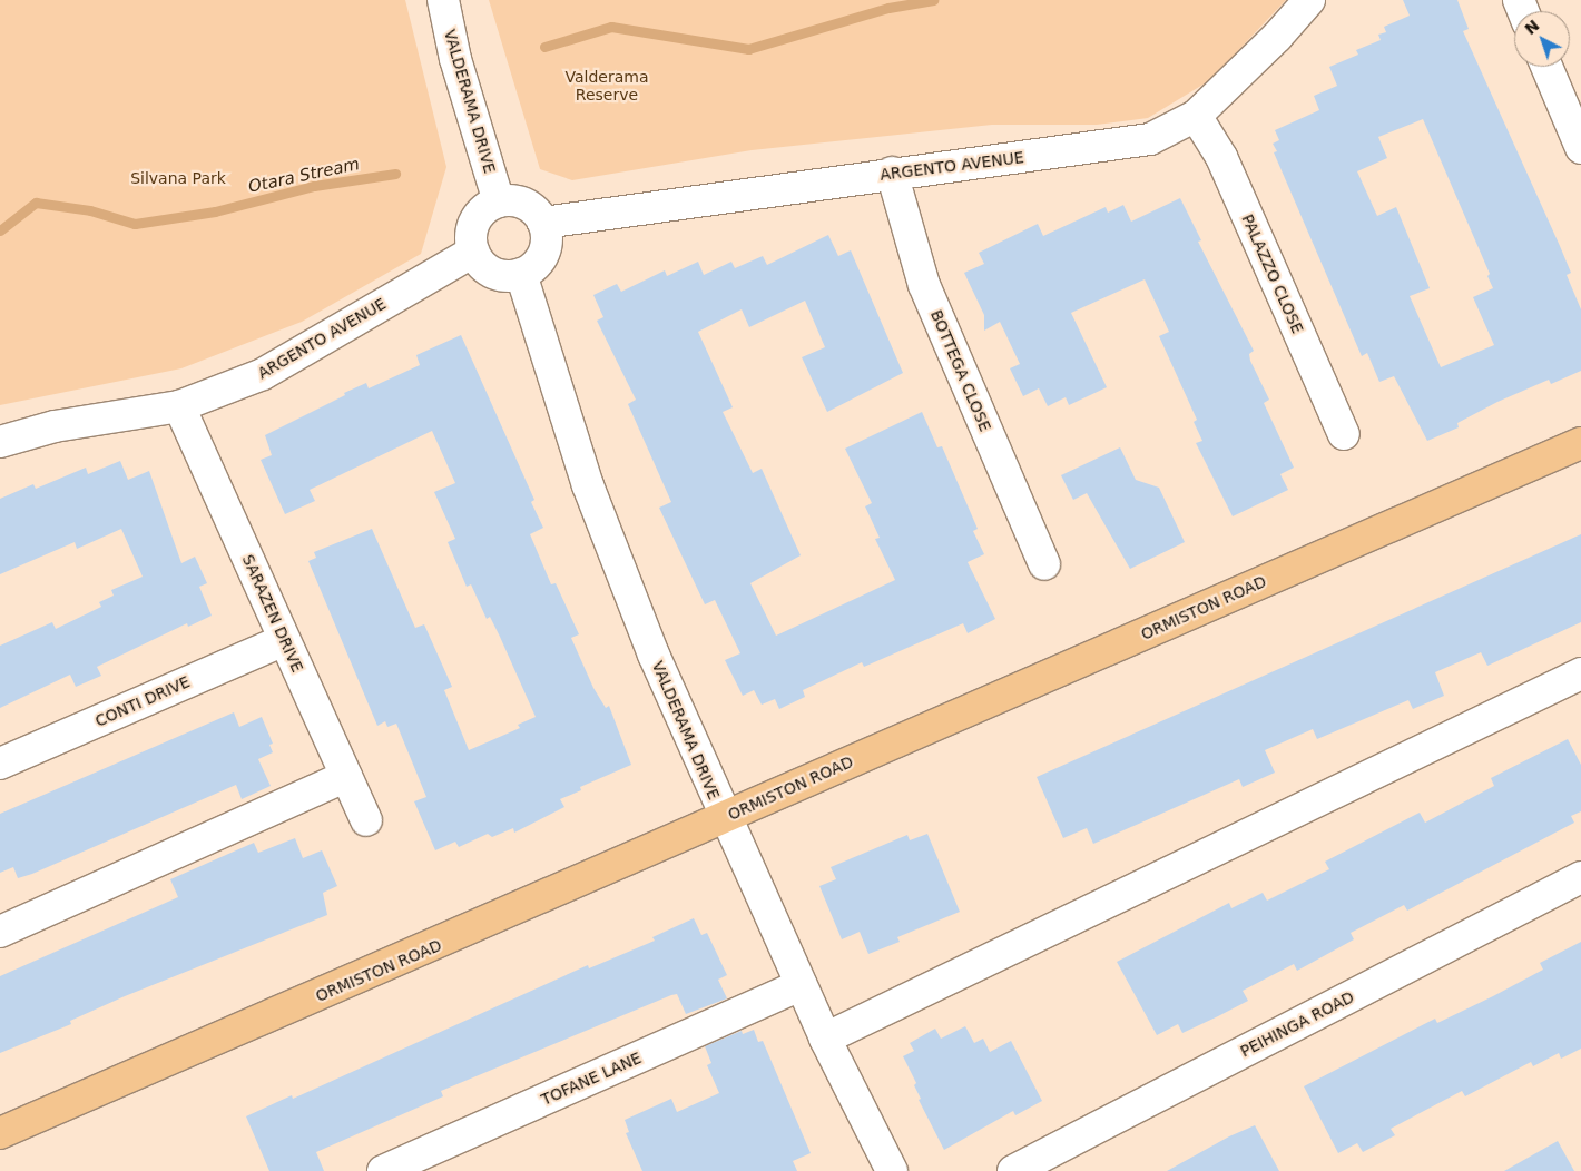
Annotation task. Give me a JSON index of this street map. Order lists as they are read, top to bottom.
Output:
{
  "streets": {
    "main road": ["ORMISTON ROAD"],
    "street": [
      "VALDERAMA DRIVE",
      "ARGENTO AVENUE",
      "PALAZZO CLOSE",
      "BOTTEGA CLOSE",
      "SARAZEN DRIVE",
      "CONTI DRIVE",
      "PEIHINGA ROAD",
      "TOFANE LANE"
    ]
  },
  "crossings": [
    ["VALDERAMA DRIVE", "ARGENTO AVENUE"],
    ["VALDERAMA DRIVE", "ORMISTON ROAD"],
    ["VALDERAMA DRIVE", "TOFANE LANE"],
    ["ARGENTO AVENUE", "PALAZZO CLOSE"],
    ["ARGENTO AVENUE", "BOTTEGA CLOSE"],
    ["ARGENTO AVENUE", "SARAZEN DRIVE"],
    ["SARAZEN DRIVE", "CONTI DRIVE"]
  ],
  "water": ["Otara Stream"],
  "parks": ["Valderama Reserve", "Silvana Park"],
  "north": "top left"
}
